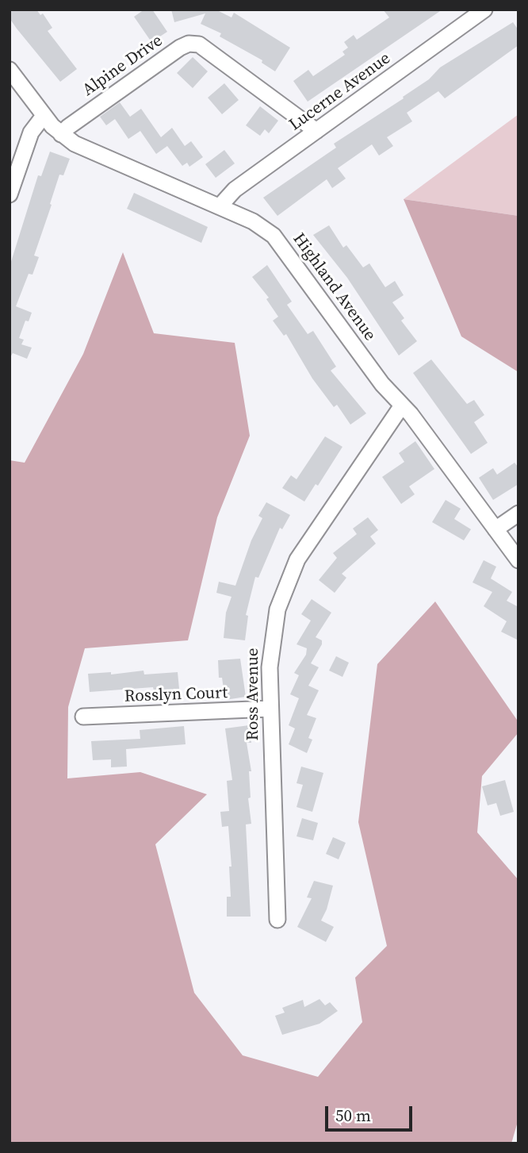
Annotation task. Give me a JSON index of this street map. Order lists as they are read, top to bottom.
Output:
{
  "streets": {
    "street": [
      "Alpine Drive",
      "Lucerne Avenue",
      "Highland Avenue",
      "Ross Avenue",
      "Rosslyn Court"
    ]
  },
  "crossings": [
    ["Alpine Drive", "Lucerne Avenue"],
    ["Alpine Drive", "Highland Avenue"],
    ["Lucerne Avenue", "Highland Avenue"],
    ["Highland Avenue", "Ross Avenue"],
    ["Ross Avenue", "Rosslyn Court"]
  ],
  "scale_bar": "50 m"
}
